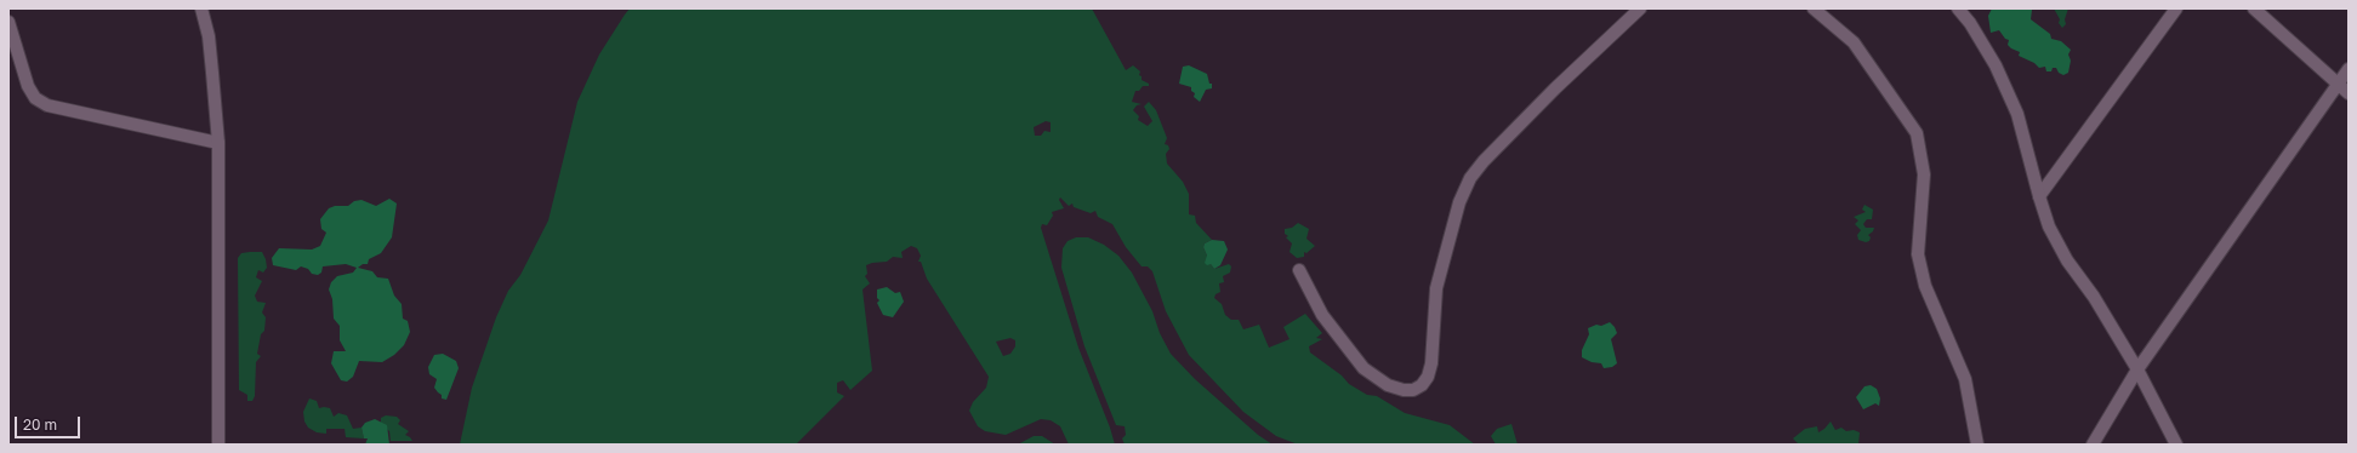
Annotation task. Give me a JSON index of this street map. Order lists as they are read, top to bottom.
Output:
{
  "scale_bar": "20 m"
}
